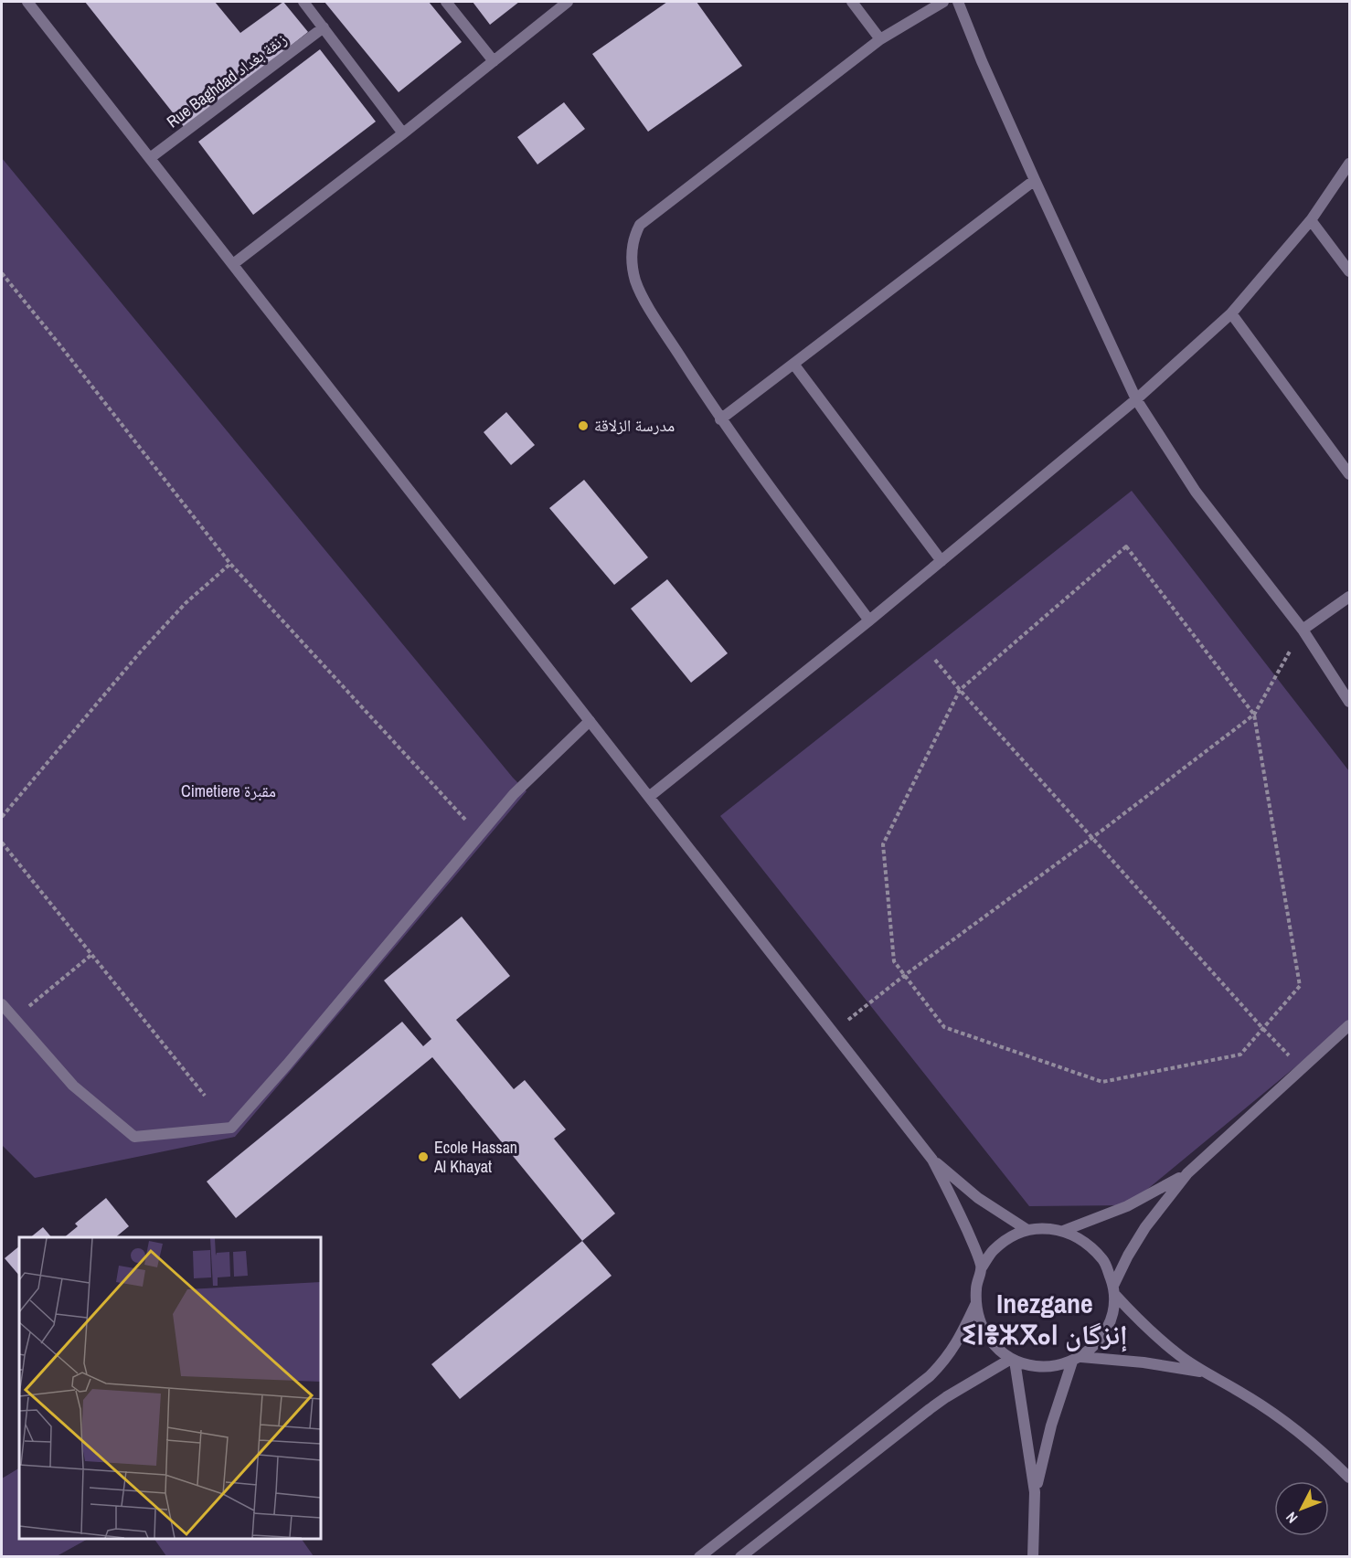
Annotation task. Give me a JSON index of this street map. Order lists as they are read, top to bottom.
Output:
{
  "streets": {
    "street": ["Rue Baghdad زنقة بغداد"]
  },
  "districts": ["Inezgane ⵉⵏⴻⵣⴳⴰⵏ إنزگان"],
  "parks": ["Cimetiere مقبرة"],
  "places": ["مدرسة الزلاقة", "Ecole Hassan Al Khayat"],
  "north": "bottom left"
}
